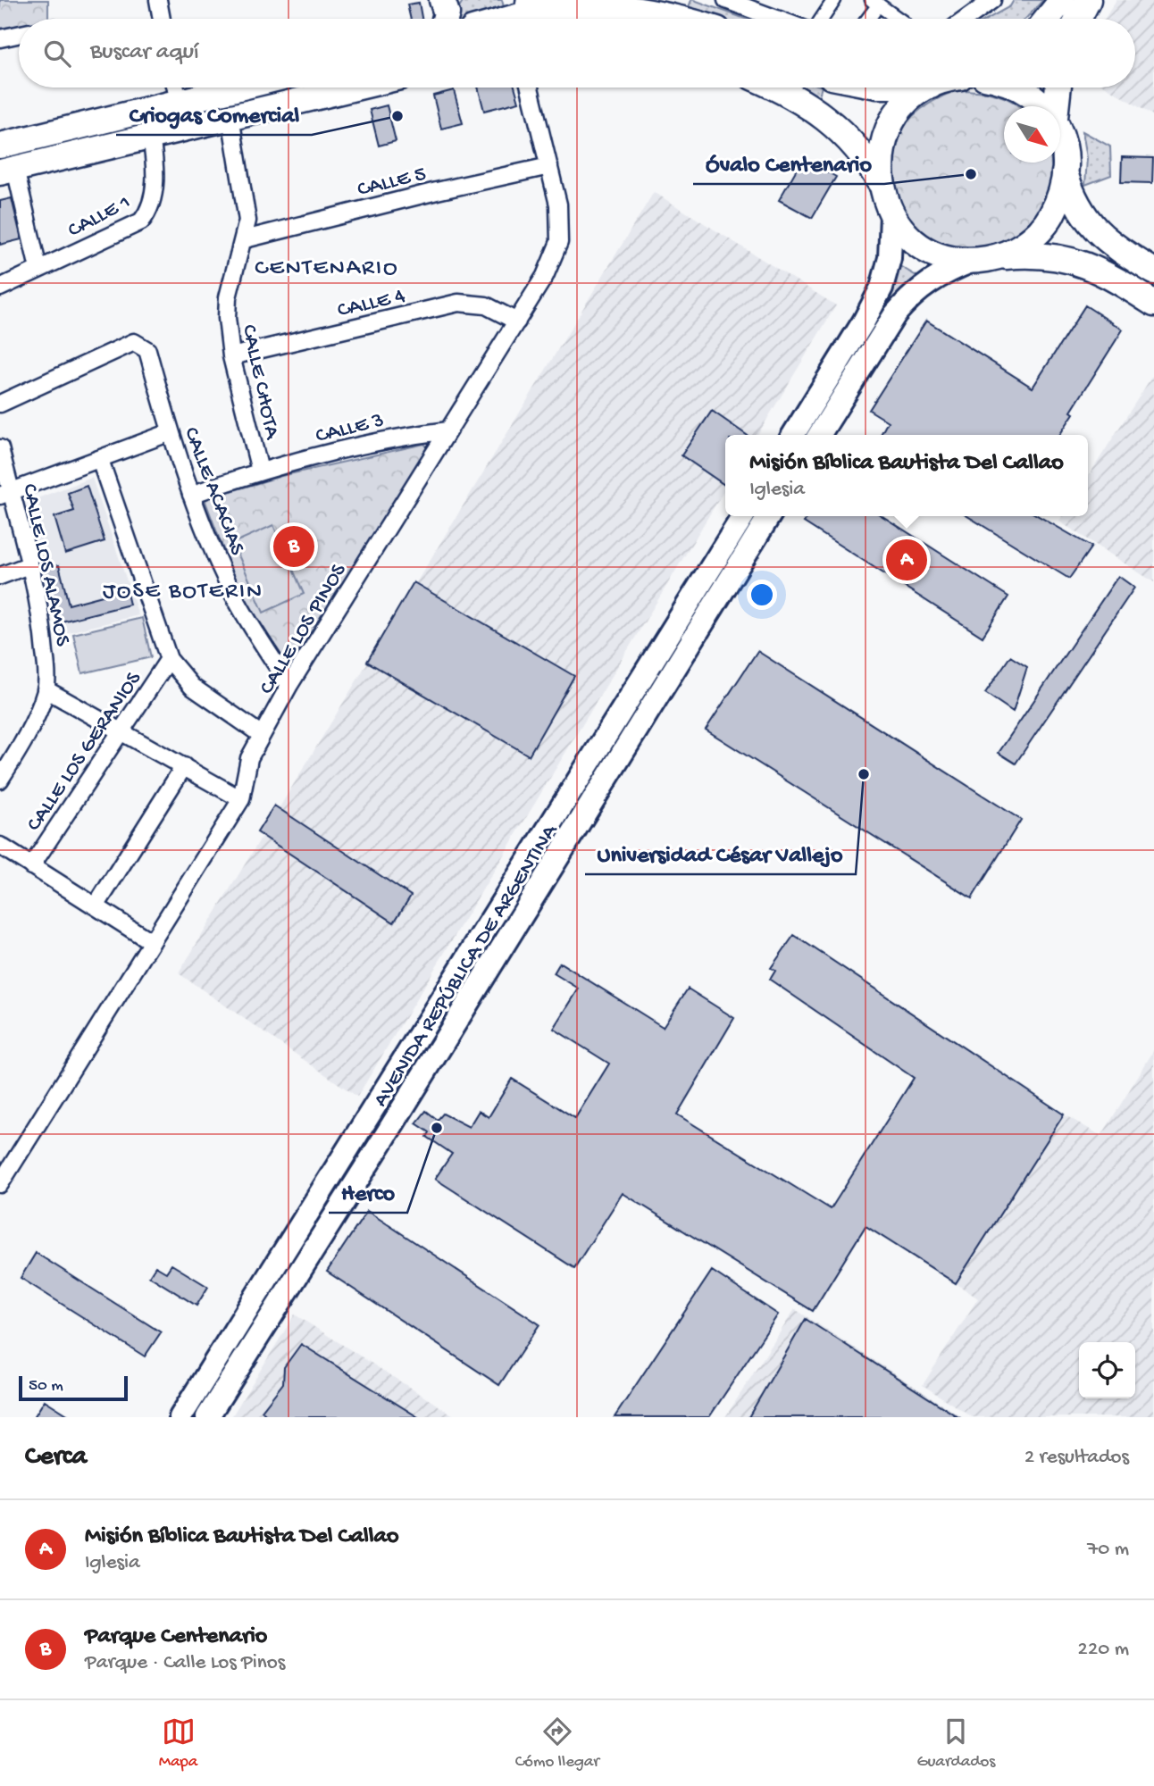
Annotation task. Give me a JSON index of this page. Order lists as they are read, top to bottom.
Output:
{
  "streets": {
    "main road": ["AVENIDA REPÚBLICA DE ARGENTINA"],
    "street": [
      "CALLE 5",
      "CALLE 1",
      "CALLE 4",
      "CALLE CHOTA",
      "CALLE 3",
      "CALLE ACACIAS",
      "CALLE LOS ALAMOS",
      "CALLE LOS PINOS",
      "CALLE LOS GERANIOS"
    ]
  },
  "crossings": [
    ["CALLE 5", "CALLE CHOTA"],
    ["CALLE 5", "CALLE LOS PINOS"],
    ["CALLE 4", "CALLE CHOTA"],
    ["CALLE 4", "CALLE LOS PINOS"],
    ["CALLE CHOTA", "CALLE 3"],
    ["CALLE 3", "CALLE ACACIAS"],
    ["CALLE 3", "CALLE LOS PINOS"],
    ["CALLE ACACIAS", "CALLE LOS PINOS"]
  ],
  "districts": ["CENTENARIO", "JOSE BOTERIN"],
  "places": [
    "Criogas Comercial",
    "Óvalo Centenario",
    "Universidad César Vallejo",
    "Herco"
  ],
  "scale_bar": "50 m",
  "north": "bottom right",
  "page": {
    "search": "Buscar aquí",
    "popup": ["Misión Bíblica Bautista Del Callao", "Iglesia"],
    "pins": ["B", "A"],
    "scale": "50 m",
    "heading": ["Cerca", "2 resultados"],
    "list": [
      {
        "mark": "A",
        "name": "Misión Bíblica Bautista Del Callao",
        "note": "Iglesia",
        "value": "70 m"
      },
      {
        "mark": "B",
        "name": "Parque Centenario",
        "note": "Parque · Calle Los Pinos",
        "value": "220 m"
      }
    ],
    "nav": ["Mapa", "Cómo llegar", "Guardados"]
  }
}
